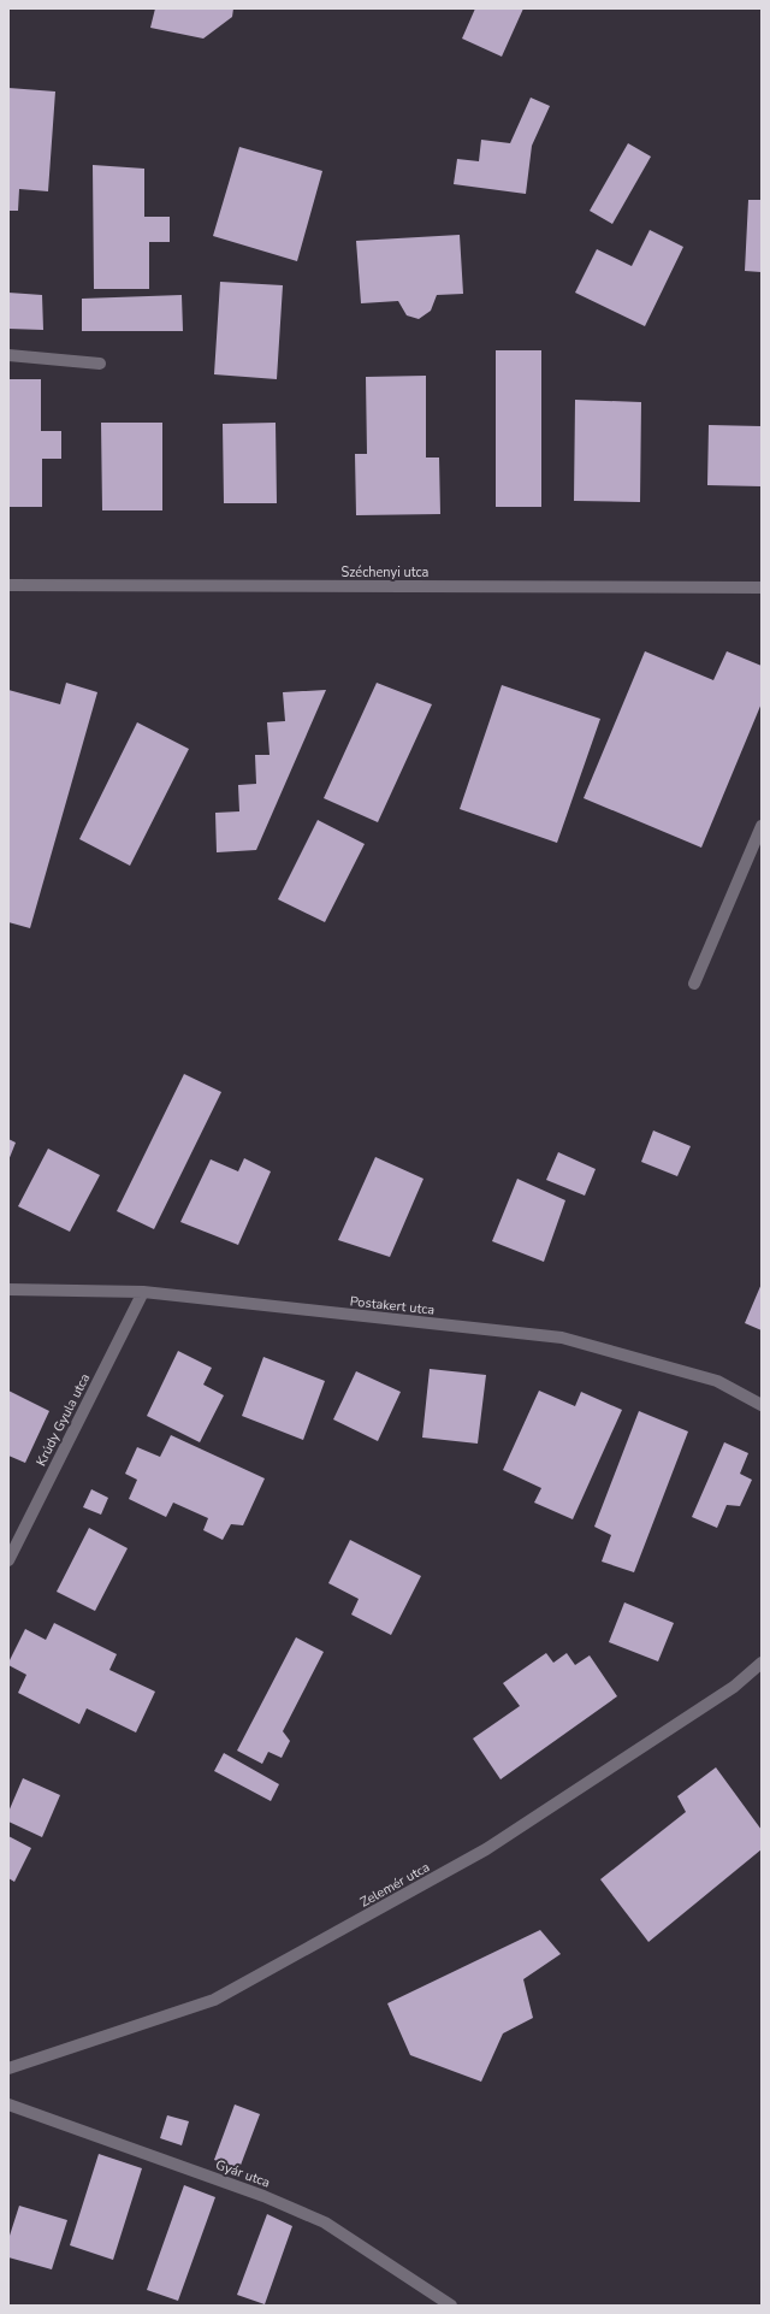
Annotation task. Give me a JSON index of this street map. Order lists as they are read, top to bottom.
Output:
{
  "streets": {
    "street": [
      "Széchenyi utca",
      "Postakert utca",
      "Krúdy Gyula utca",
      "Zelemér utca",
      "Gyár utca"
    ]
  },
  "crossings": [
    ["Postakert utca", "Krúdy Gyula utca"]
  ]
}
